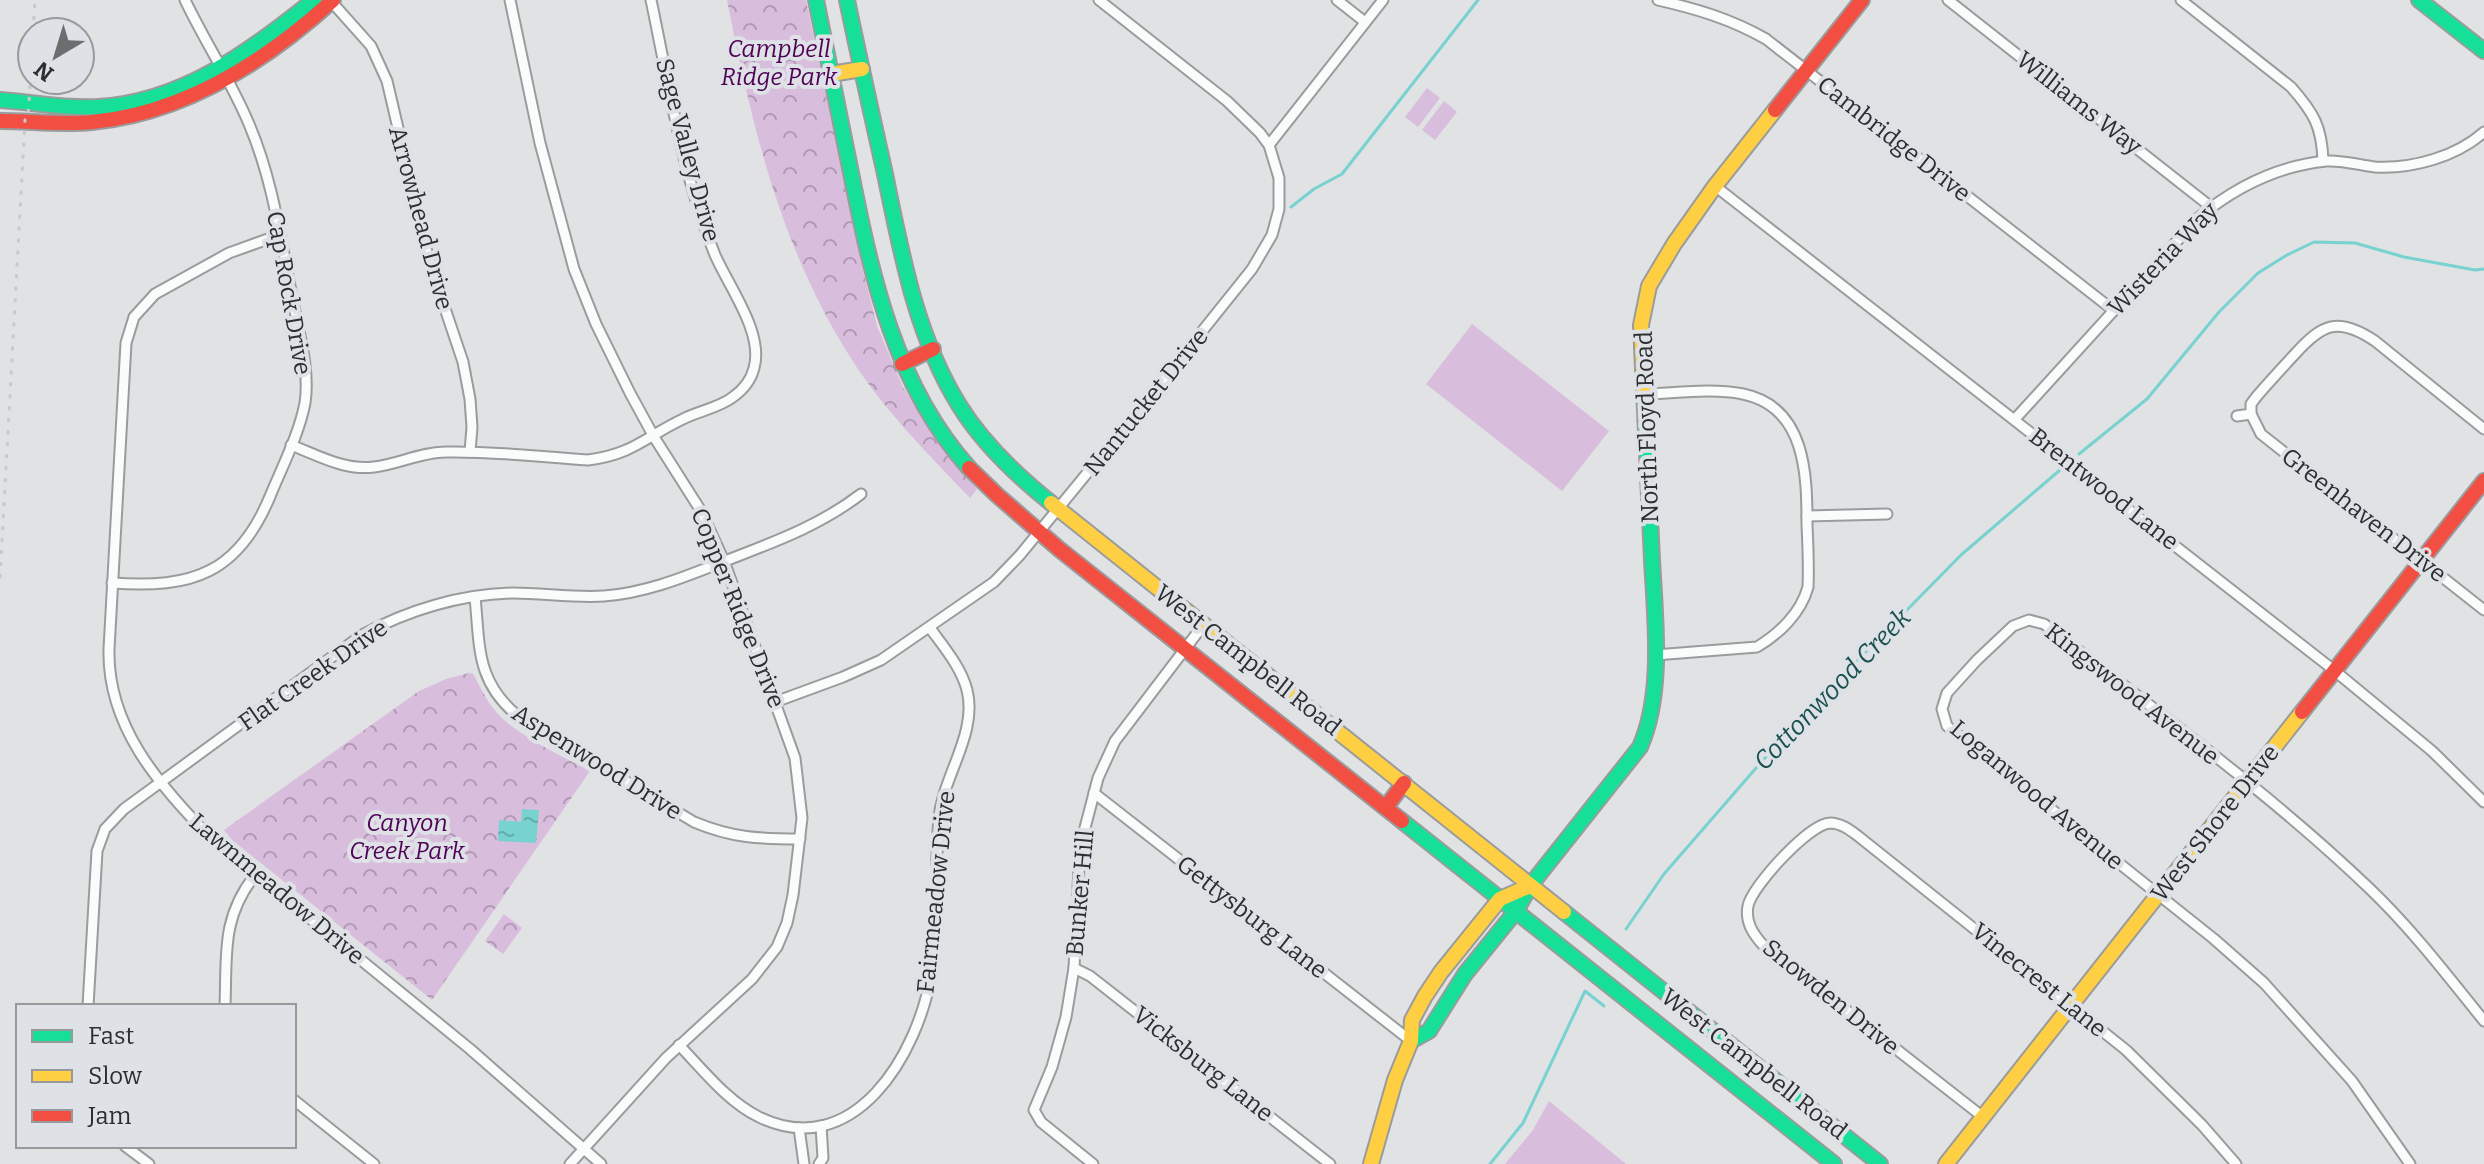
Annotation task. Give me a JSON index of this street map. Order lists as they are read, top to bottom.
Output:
{
  "streets": {
    "main road": ["North Floyd Road", "West Campbell Road", "West Shore Drive"],
    "street": [
      "Williams Way",
      "Cambridge Drive",
      "Sage Valley Drive",
      "Arrowhead Drive",
      "Wisteria Way",
      "Cap Rock Drive",
      "Nantucket Drive",
      "Brentwood Lane",
      "Greenhaven Drive",
      "Copper Ridge Drive",
      "Flat Creek Drive",
      "Kingswood Avenue",
      "Aspenwood Drive",
      "Loganwood Avenue",
      "Lawnmeadow Drive",
      "Fairmeadow Drive",
      "Bunker Hill",
      "Gettysburg Lane",
      "Vinecrest Lane",
      "Snowden Drive",
      "Vicksburg Lane"
    ]
  },
  "crossings": [
    ["Williams Way", "Wisteria Way"],
    ["Cambridge Drive", "Wisteria Way"],
    ["Cambridge Drive", "North Floyd Road"],
    ["Sage Valley Drive", "Arrowhead Drive"],
    ["Sage Valley Drive", "Cap Rock Drive"],
    ["Sage Valley Drive", "Copper Ridge Drive"],
    ["Wisteria Way", "Brentwood Lane"],
    ["Cap Rock Drive", "Lawnmeadow Drive"],
    ["Nantucket Drive", "Copper Ridge Drive"],
    ["Nantucket Drive", "West Campbell Road"],
    ["Nantucket Drive", "Fairmeadow Drive"],
    ["North Floyd Road", "Brentwood Lane"],
    ["North Floyd Road", "West Campbell Road"],
    ["North Floyd Road", "Gettysburg Lane"],
    ["Brentwood Lane", "West Shore Drive"],
    ["Greenhaven Drive", "West Shore Drive"],
    ["Copper Ridge Drive", "Flat Creek Drive"],
    ["Copper Ridge Drive", "Aspenwood Drive"],
    ["Copper Ridge Drive", "Lawnmeadow Drive"],
    ["Copper Ridge Drive", "Fairmeadow Drive"],
    ["West Campbell Road", "Bunker Hill"],
    ["Flat Creek Drive", "Aspenwood Drive"],
    ["Flat Creek Drive", "Lawnmeadow Drive"],
    ["Kingswood Avenue", "Loganwood Avenue"],
    ["Kingswood Avenue", "West Shore Drive"],
    ["Loganwood Avenue", "West Shore Drive"],
    ["West Shore Drive", "Vinecrest Lane"],
    ["West Shore Drive", "Snowden Drive"],
    ["Bunker Hill", "Gettysburg Lane"],
    ["Bunker Hill", "Vicksburg Lane"],
    ["Vinecrest Lane", "Snowden Drive"]
  ],
  "water": ["Cottonwood Creek"],
  "parks": ["Campbell Ridge Park", "Canyon Creek Park"],
  "legend": ["Fast", "Slow", "Jam"],
  "north": "bottom left"
}
